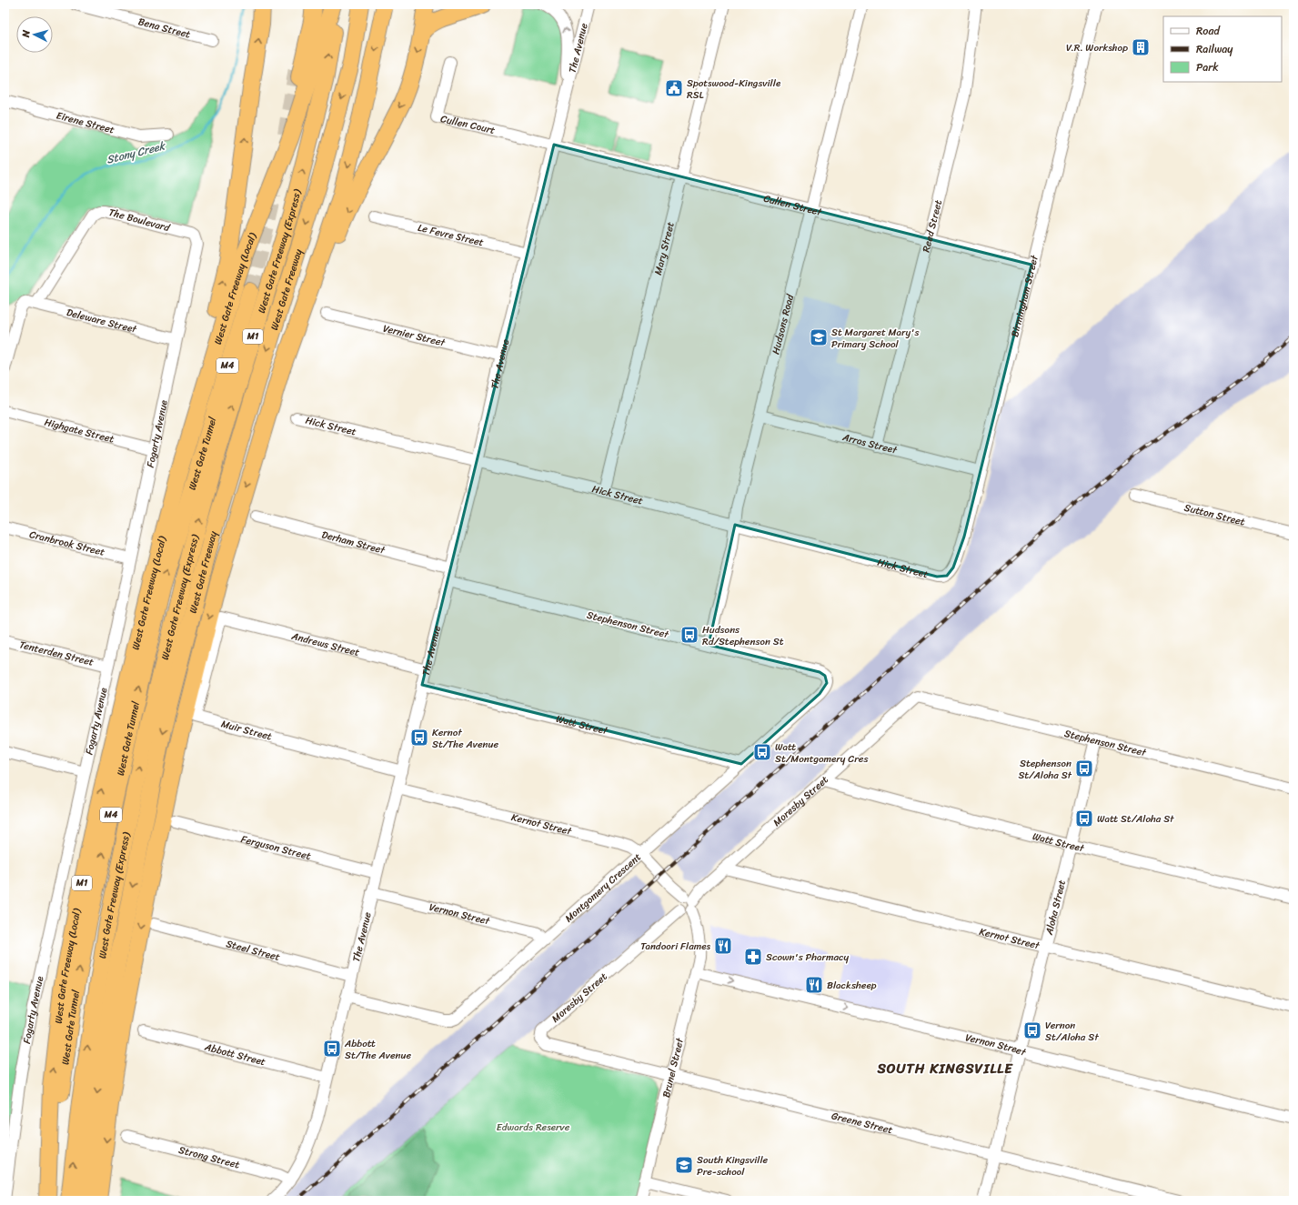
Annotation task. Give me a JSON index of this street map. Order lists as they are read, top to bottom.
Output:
{
  "streets": {
    "highway": [
      "West Gate Freeway (Express)",
      "West Gate Freeway (Local)",
      "West Gate Freeway",
      "M1",
      "M4",
      "West Gate Tunnel"
    ],
    "street": [
      "Bena Street",
      "The Avenue",
      "Eirene Street",
      "Cullen Court",
      "Cullen Street",
      "The Boulevard",
      "Reed Street",
      "Le Fevre Street",
      "Mary Street",
      "Birmingham Street",
      "Deleware Street",
      "Hudsons Road",
      "Vernier Street",
      "Hick Street",
      "Highgate Street",
      "Fogarty Avenue",
      "Arras Street",
      "Sutton Street",
      "Derham Street",
      "Cranbrook Street",
      "Stephenson Street",
      "Andrews Street",
      "Tenterden Street",
      "Watt Street",
      "Muir Street",
      "Moresby Street",
      "Kernot Street",
      "Ferguson Street",
      "Montgomery Crescent",
      "Aloha Street",
      "Vernon Street",
      "Steel Street",
      "Abbott Street",
      "Brunel Street",
      "Greene Street",
      "Strong Street"
    ]
  },
  "crossings": [
    ["The Avenue", "Cullen Court"],
    ["The Avenue", "Cullen Street"],
    ["The Avenue", "Le Fevre Street"],
    ["The Avenue", "Vernier Street"],
    ["The Avenue", "Hick Street"],
    ["The Avenue", "Derham Street"],
    ["The Avenue", "Stephenson Street"],
    ["The Avenue", "Andrews Street"],
    ["The Avenue", "Watt Street"],
    ["The Avenue", "Muir Street"],
    ["The Avenue", "Kernot Street"],
    ["The Avenue", "Ferguson Street"],
    ["The Avenue", "Montgomery Crescent"],
    ["The Avenue", "Vernon Street"],
    ["The Avenue", "Steel Street"],
    ["The Avenue", "Abbott Street"],
    ["The Avenue", "Strong Street"],
    ["Cullen Court", "Cullen Street"],
    ["Cullen Street", "Reed Street"],
    ["Cullen Street", "Mary Street"],
    ["Cullen Street", "Birmingham Street"],
    ["Cullen Street", "Hudsons Road"],
    ["The Boulevard", "Deleware Street"],
    ["The Boulevard", "Fogarty Avenue"],
    ["Reed Street", "Arras Street"],
    ["Mary Street", "Hick Street"],
    ["West Gate Freeway (Express)", "West Gate Freeway"],
    ["West Gate Freeway (Express)", "M1"],
    ["West Gate Freeway (Local)", "West Gate Tunnel"],
    ["West Gate Freeway", "M1"],
    ["Birmingham Street", "Hick Street"],
    ["Birmingham Street", "Arras Street"],
    ["Deleware Street", "Fogarty Avenue"],
    ["Hudsons Road", "Hick Street"],
    ["Hudsons Road", "Arras Street"],
    ["Hudsons Road", "Stephenson Street"],
    ["Highgate Street", "Fogarty Avenue"],
    ["Fogarty Avenue", "Cranbrook Street"],
    ["Fogarty Avenue", "Tenterden Street"],
    ["Stephenson Street", "Moresby Street"],
    ["Stephenson Street", "Montgomery Crescent"],
    ["Stephenson Street", "Aloha Street"],
    ["Andrews Street", "Muir Street"],
    ["Watt Street", "Moresby Street"],
    ["Watt Street", "Montgomery Crescent"],
    ["Watt Street", "Aloha Street"],
    ["Moresby Street", "Kernot Street"],
    ["Moresby Street", "Brunel Street"],
    ["Moresby Street", "Greene Street"],
    ["Kernot Street", "Montgomery Crescent"],
    ["Kernot Street", "Aloha Street"],
    ["Kernot Street", "Brunel Street"],
    ["Montgomery Crescent", "Vernon Street"],
    ["Aloha Street", "Vernon Street"],
    ["Aloha Street", "Greene Street"],
    ["Vernon Street", "Brunel Street"],
    ["Brunel Street", "Greene Street"]
  ],
  "one_way": ["Vernon Street"],
  "districts": ["SOUTH KINGSVILLE"],
  "water": ["Stony Creek"],
  "parks": ["Edwards Reserve"],
  "places": {
    "building": ["V.R. Workshop"],
    "public building": ["Spotswood-Kingsville RSL"],
    "school or university": ["St Margaret Mary's Primary School", "South Kingsville Pre-school"],
    "bus stop": [
      "Hudsons Rd/Stephenson St",
      "Kernot St/The Avenue",
      "Watt St/Montgomery Cres",
      "Stephenson St/Aloha St",
      "Watt St/Aloha St",
      "Vernon St/Aloha St",
      "Abbott St/The Avenue"
    ],
    "restaurant": ["Tandoori Flames", "Blacksheep"],
    "pharmacy": ["Scown's Pharmacy"]
  },
  "legend": ["Road", "Railway", "Park"],
  "north": "left"
}
